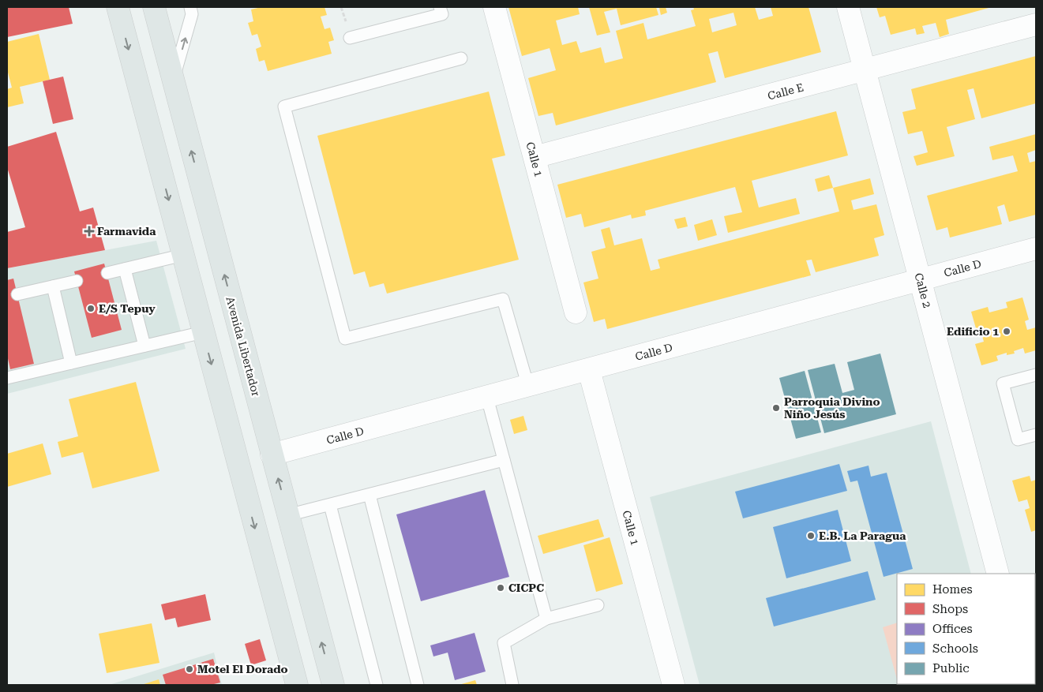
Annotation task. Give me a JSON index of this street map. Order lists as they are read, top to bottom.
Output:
{
  "streets": {
    "main road": ["Avenida Libertador"],
    "street": [
      "Calle E",
      "Calle 1",
      "Calle D",
      "Calle 2"
    ]
  },
  "crossings": [
    ["Calle E", "Calle 1"],
    ["Calle E", "Calle 2"],
    ["Calle 1", "Calle D"],
    ["Calle D", "Calle 2"],
    ["Calle D", "Avenida Libertador"]
  ],
  "places": {
    "health": ["Farmavida"],
    "other": [
      "E/S Tepuy",
      "Edificio 1",
      "Parroquia Divino Niño Jesús",
      "E.B. La Paragua",
      "CICPC",
      "Motel El Dorado"
    ]
  },
  "legend": [
    "Homes",
    "Shops",
    "Offices",
    "Schools",
    "Public"
  ]
}
